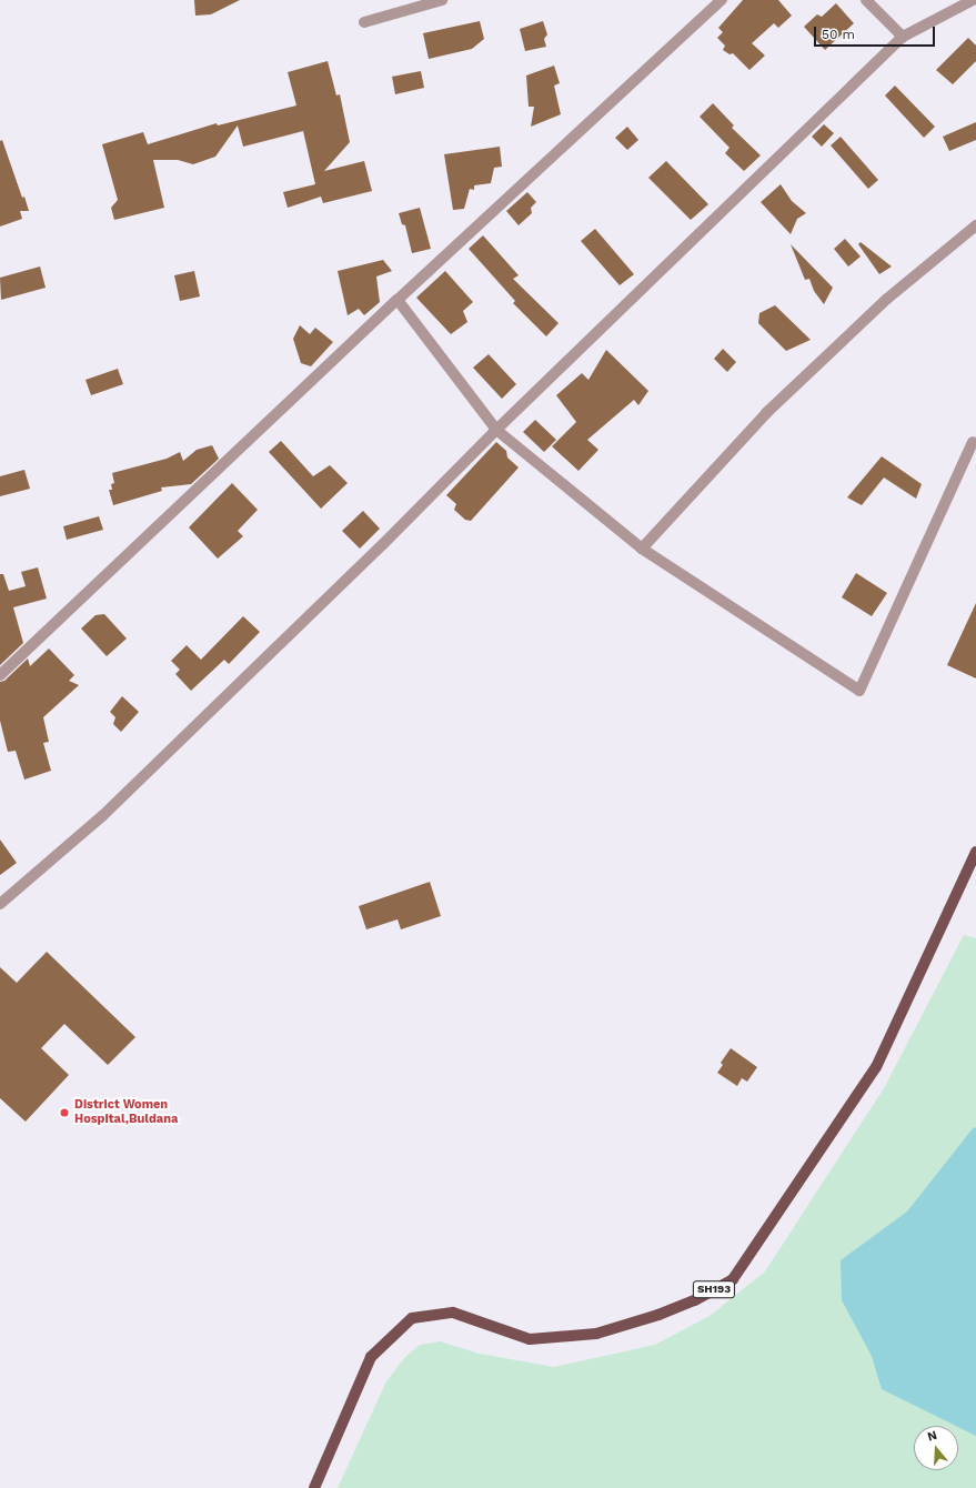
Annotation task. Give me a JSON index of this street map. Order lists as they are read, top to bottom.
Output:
{
  "streets": {
    "main road": ["SH193"]
  },
  "places": ["District Women Hospital,Buldana"],
  "scale_bar": "50 m",
  "north": "top"
}
